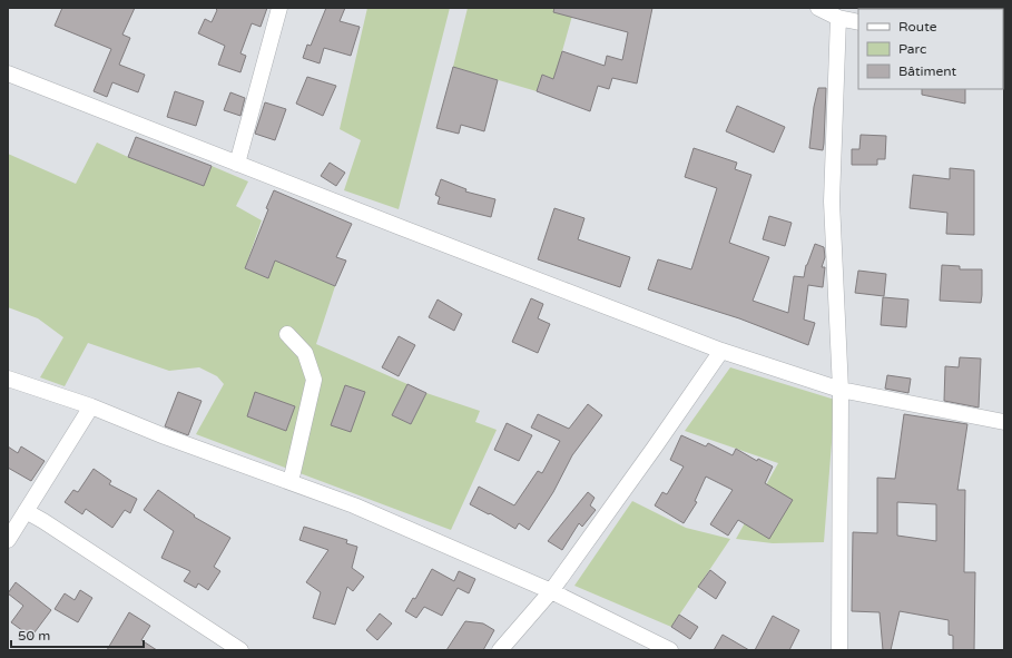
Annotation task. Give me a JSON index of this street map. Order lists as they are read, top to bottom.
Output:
{
  "legend": ["Route", "Parc", "Bâtiment"],
  "scale_bar": "50 m"
}
